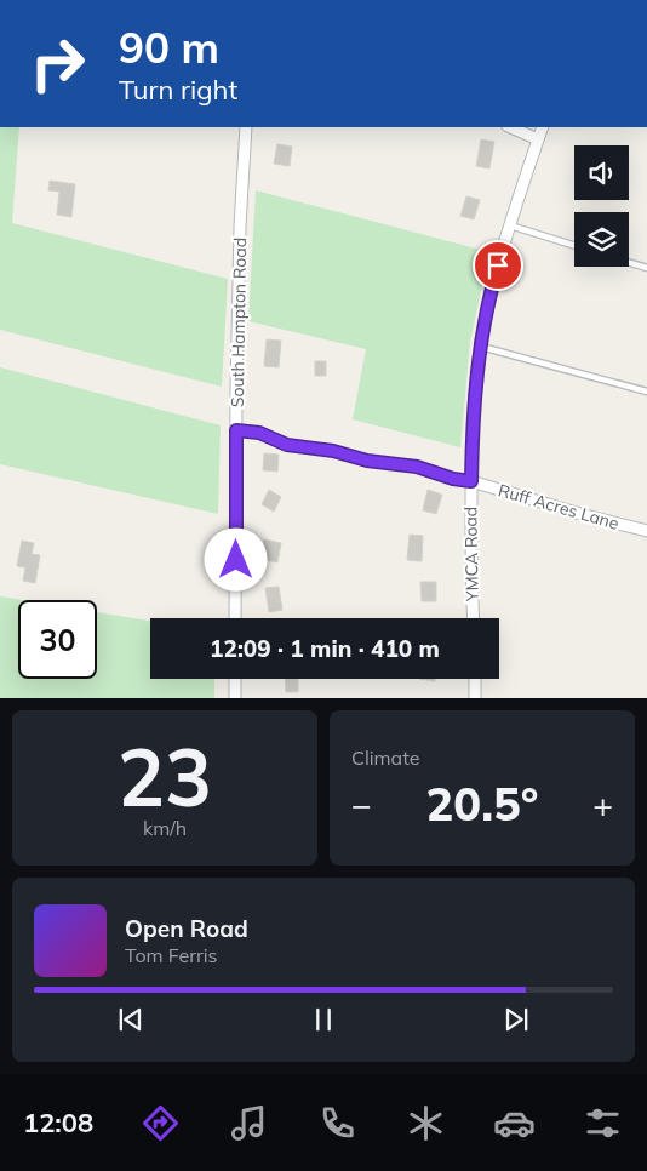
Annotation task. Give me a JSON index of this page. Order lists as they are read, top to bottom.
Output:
{
  "streets": {
    "street": ["South Hampton Road", "Ruff Acres Lane", "YMCA Road"]
  },
  "crossings": [
    ["Ruff Acres Lane", "YMCA Road"]
  ],
  "page": {
    "turn": ["90 m", "Turn right"],
    "limit": "30",
    "trip": "12:09 · 1 min · 410 m",
    "tile": [
      ["23", "km/h"],
      "Climate"
    ],
    "heat": ["−", "20.5°", "+"],
    "song": ["Open Road", "Tom Ferris"],
    "tabs": "12:08"
  }
}
